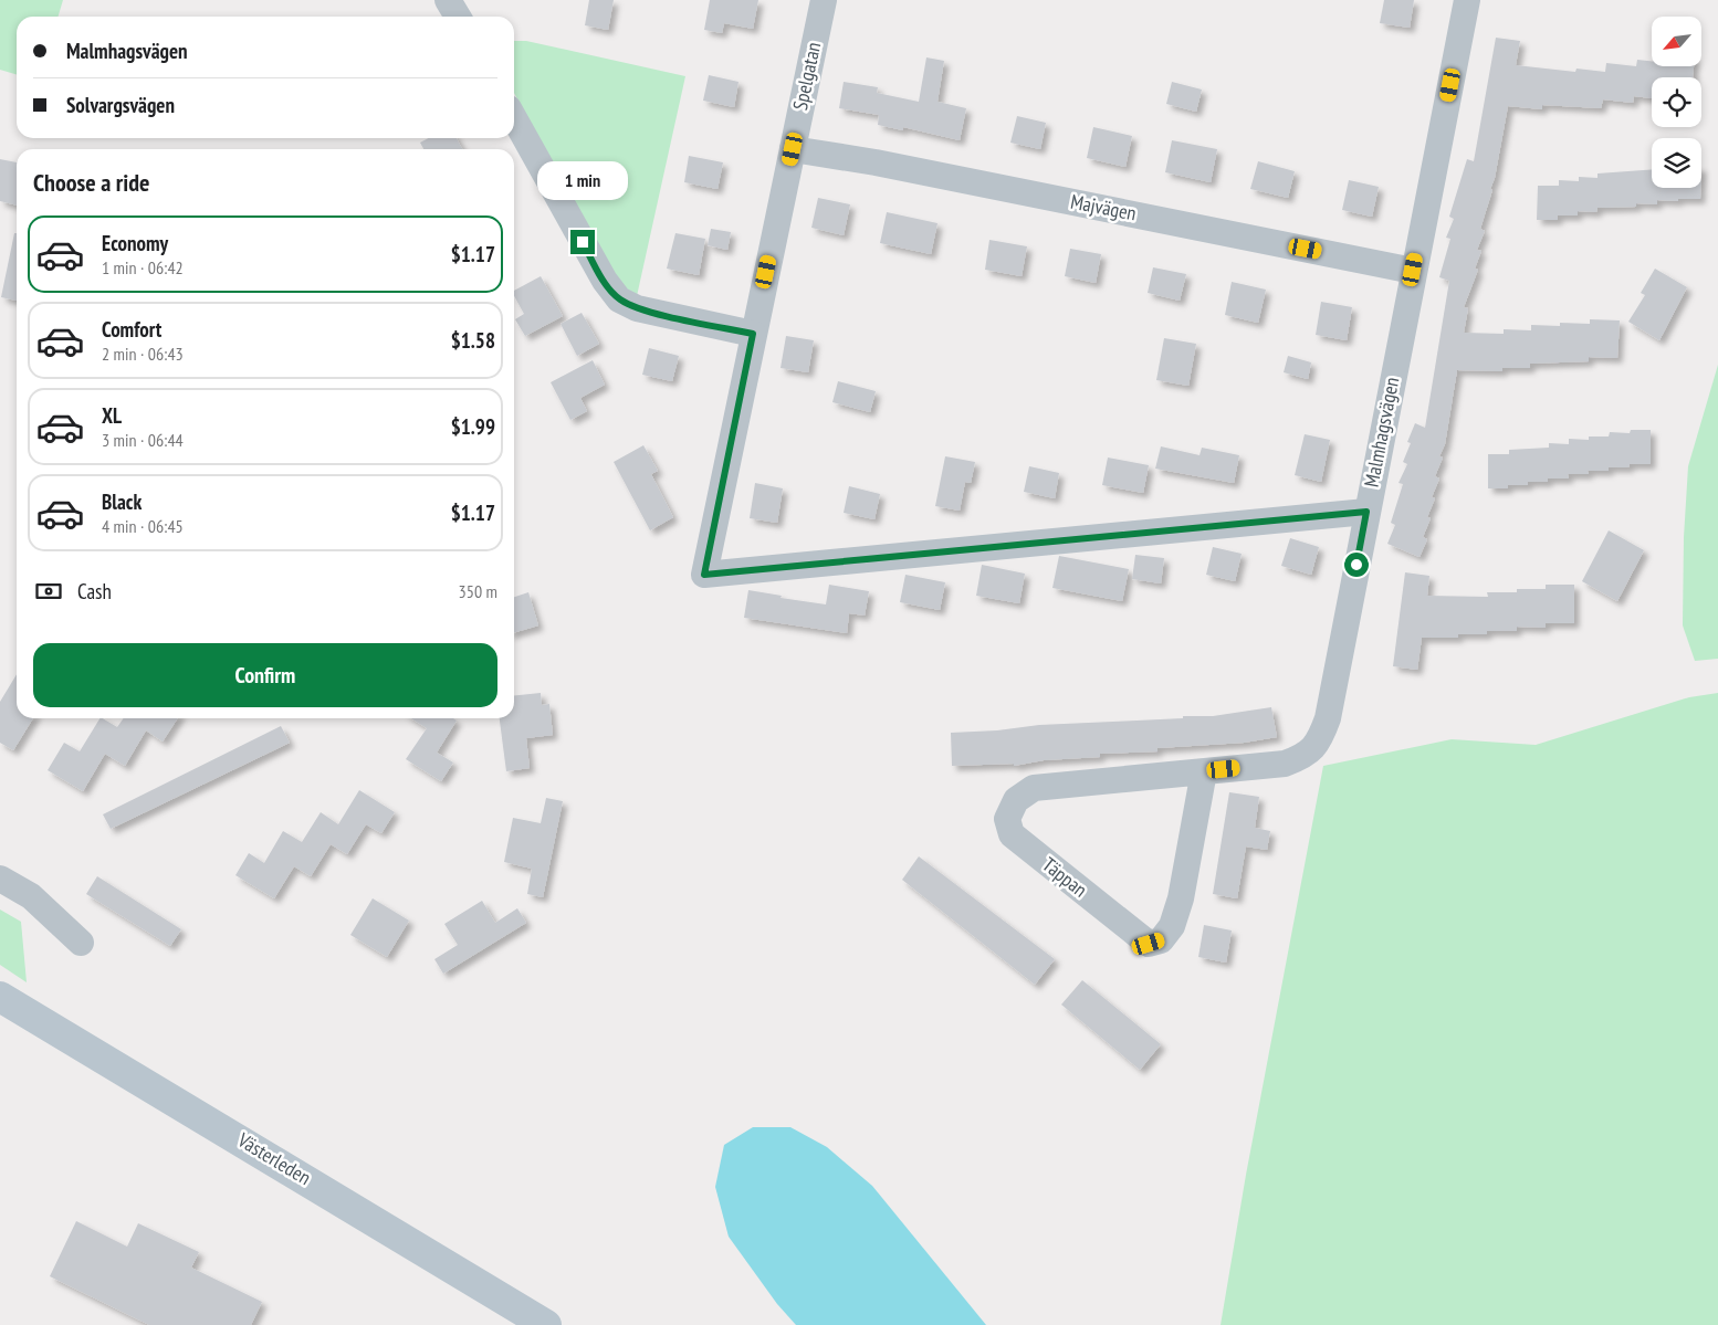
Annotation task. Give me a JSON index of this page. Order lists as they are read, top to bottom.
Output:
{
  "streets": {
    "street": [
      "Spelgatan",
      "Majvägen",
      "Malmhagsvägen",
      "Täppan",
      "Västerleden"
    ]
  },
  "crossings": [
    ["Spelgatan", "Majvägen"],
    ["Spelgatan", "Malmhagsvägen"],
    ["Majvägen", "Malmhagsvägen"],
    ["Malmhagsvägen", "Täppan"]
  ],
  "north": "bottom left",
  "page": {
    "banner": ["Malmhagsvägen", "Solvargsvägen"],
    "heading": "Choose a ride",
    "bubble": "1 min",
    "list": [
      {
        "name": "Economy",
        "note": "1 min · 06:42",
        "value": "$1.17"
      },
      {
        "name": "Comfort",
        "note": "2 min · 06:43",
        "value": "$1.58"
      },
      {
        "name": "XL",
        "note": "3 min · 06:44",
        "value": "$1.99"
      },
      {
        "name": "Black",
        "note": "4 min · 06:45",
        "value": "$1.17"
      }
    ],
    "pay": ["Cash", "350 m"],
    "buttons": "Confirm"
  }
}
